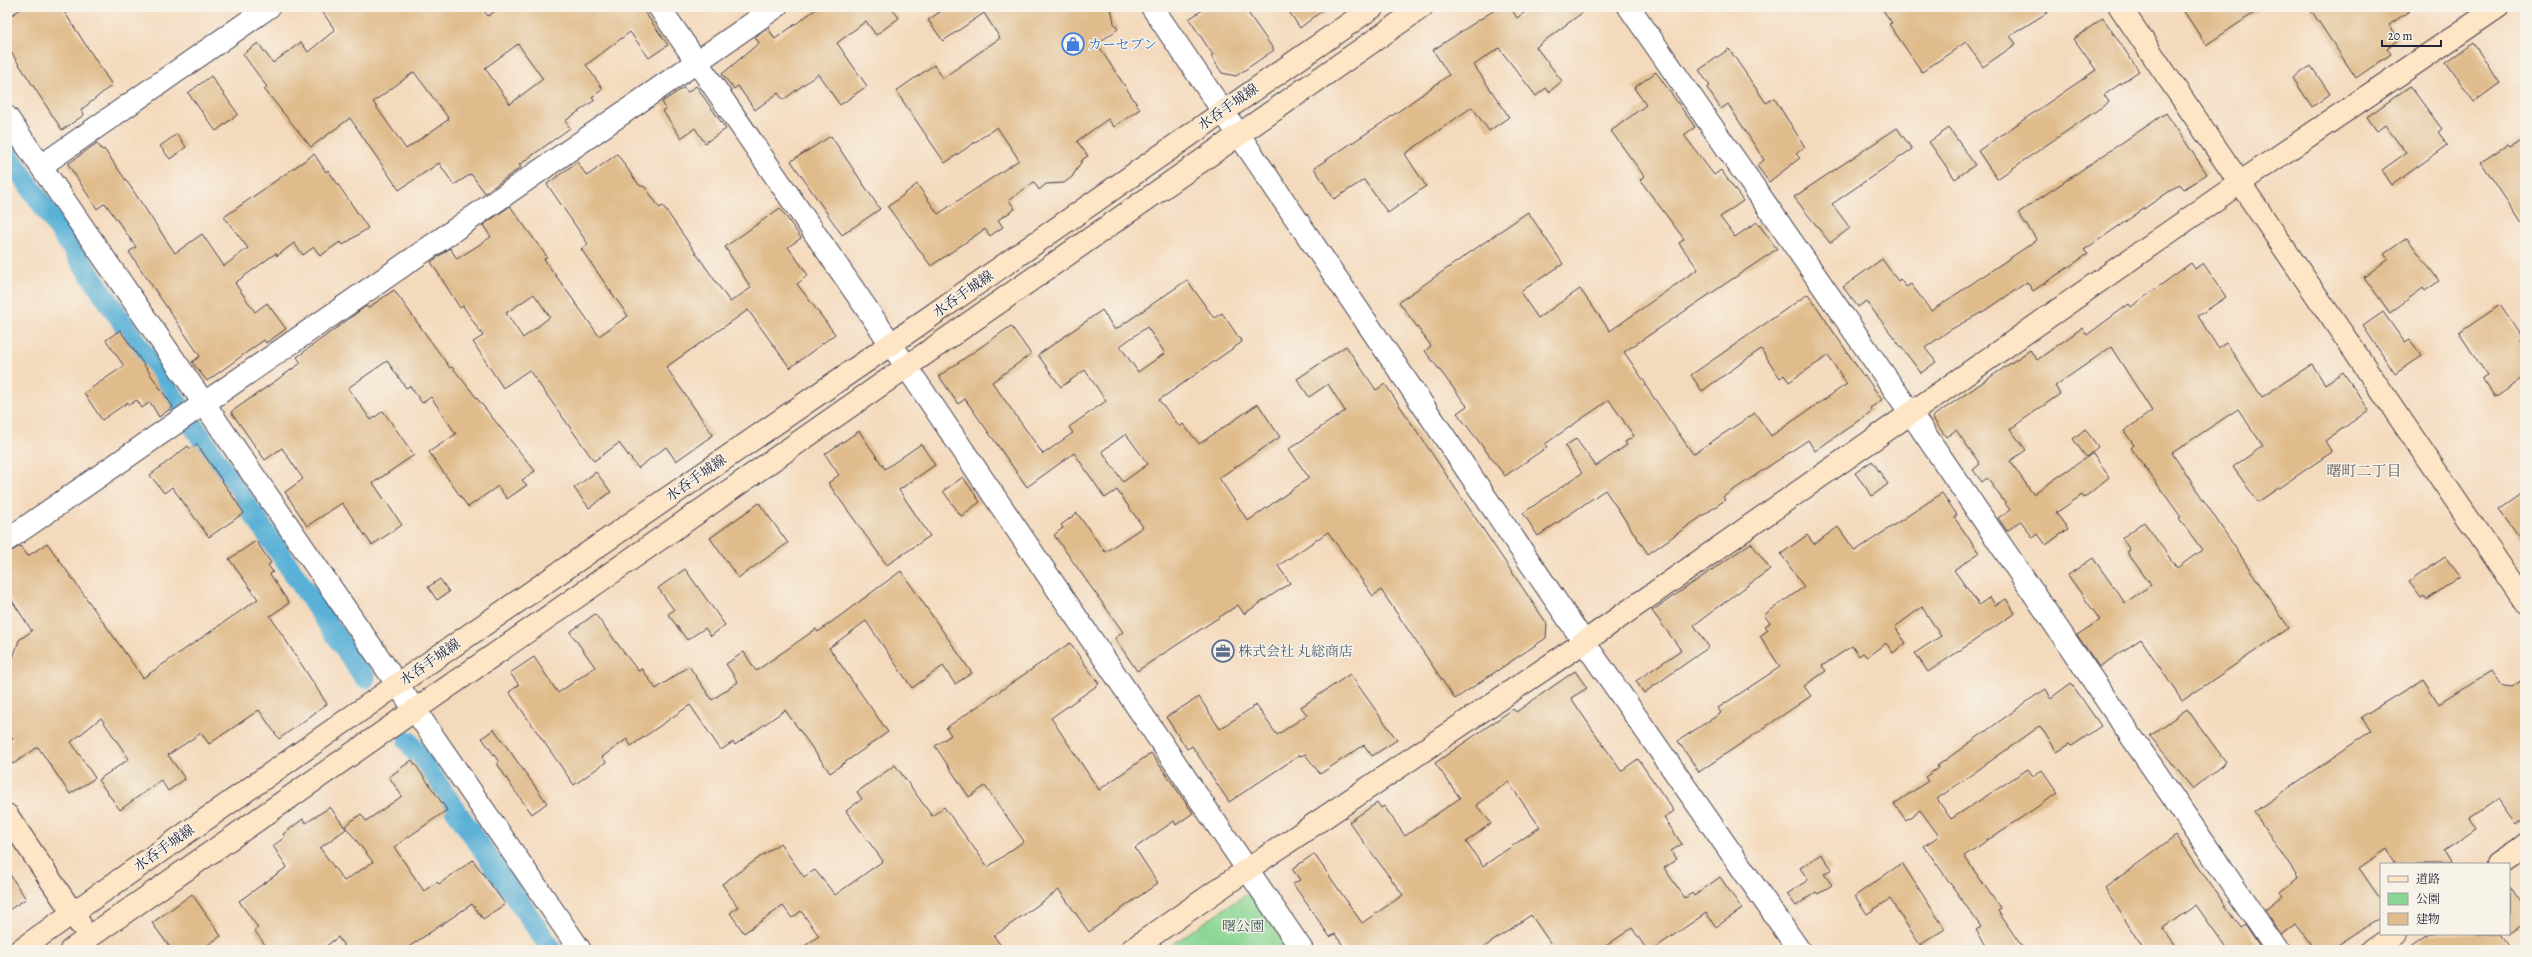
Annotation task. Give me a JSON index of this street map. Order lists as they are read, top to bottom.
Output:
{
  "streets": {
    "main road": ["水呑手城線"]
  },
  "districts": ["曙町二丁目"],
  "parks": ["曙公園"],
  "places": {
    "shop": ["カーセブン"],
    "office": ["株式会社 丸総商店"]
  },
  "legend": ["道路", "公園", "建物"],
  "scale_bar": "20 m"
}
